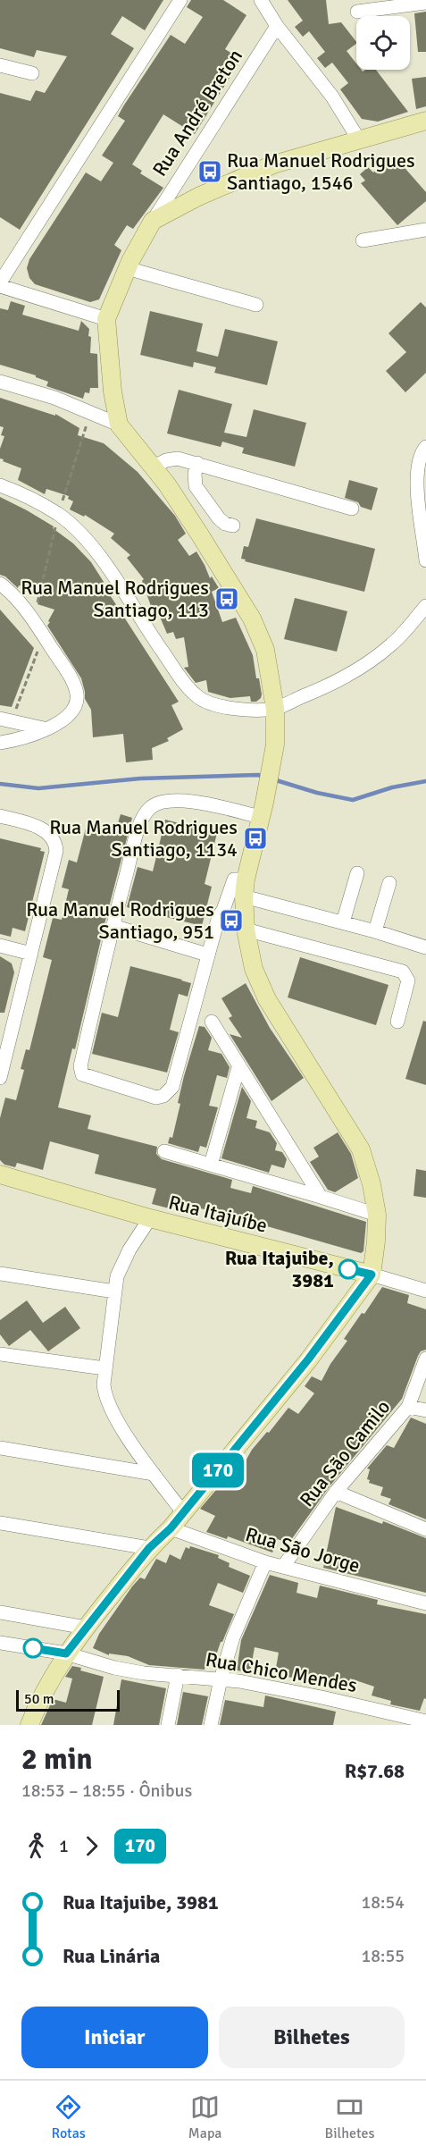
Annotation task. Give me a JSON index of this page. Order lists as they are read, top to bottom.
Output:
{
  "streets": {
    "main road": ["Rua Itajuíbe"],
    "street": [
      "Rua André Breton",
      "Rua São Camilo",
      "Rua São Jorge",
      "Rua Chico Mendes"
    ]
  },
  "crossings": [
    ["Rua São Camilo", "Rua São Jorge"]
  ],
  "places": {
    "bus stop": [
      "Rua Manuel Rodrigues Santiago, 1546",
      "Rua Manuel Rodrigues Santiago, 113",
      "Rua Manuel Rodrigues Santiago, 1134",
      "Rua Manuel Rodrigues Santiago, 951"
    ],
    "other": ["Rua Itajuibe, 3981"]
  },
  "lines": ["bus line 170"],
  "scale_bar": "50 m",
  "page": {
    "on_map": "170",
    "scale": "50 m",
    "heading": ["2 min", "18:53 – 18:55 · Ônibus", "R$7.68"],
    "legs": ["1", "170"],
    "list": [
      {
        "name": "Rua Itajuibe, 3981",
        "value": "18:54"
      },
      {
        "name": "Rua Linária",
        "value": "18:55"
      }
    ],
    "buttons": ["Iniciar", "Bilhetes"],
    "tabs": ["Rotas", "Mapa", "Bilhetes"]
  }
}
